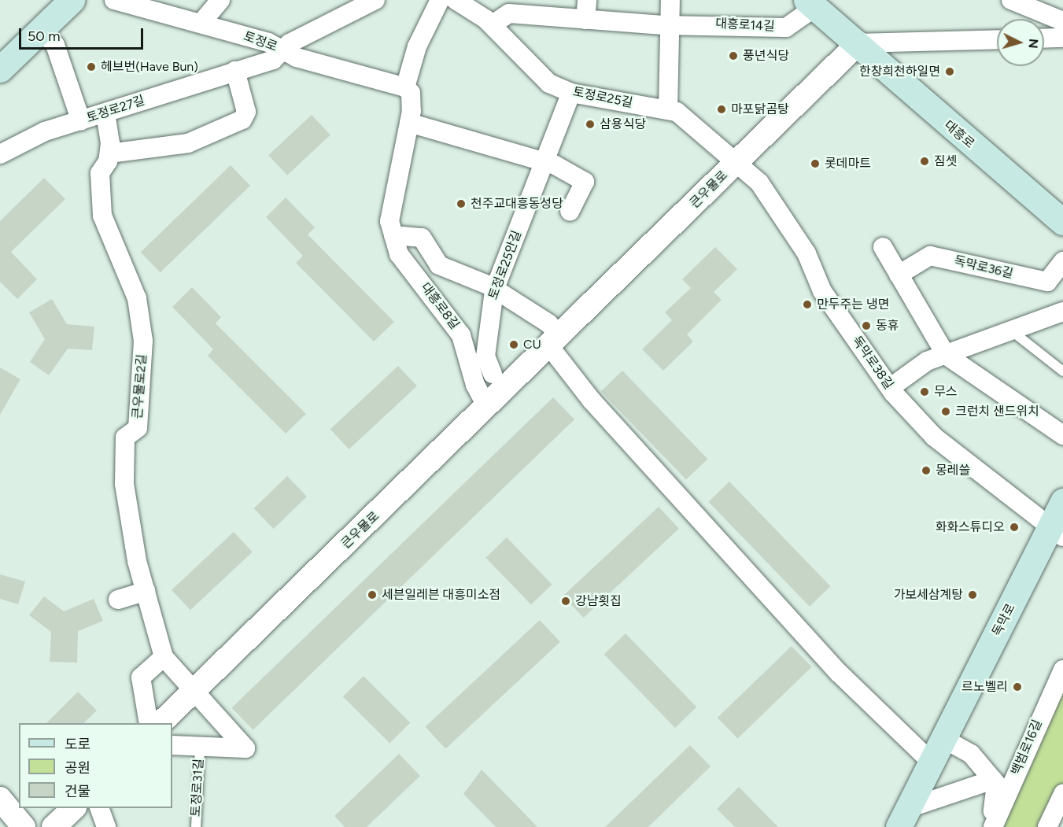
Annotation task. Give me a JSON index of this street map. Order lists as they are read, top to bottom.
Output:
{
  "streets": {
    "main road": ["대흥로", "독막로"],
    "street": [
      "대흥로14길",
      "토정로",
      "토정로25길",
      "토정로27길",
      "큰우물로",
      "토정로25안길",
      "독막로36길",
      "대흥로8길",
      "독막로38길",
      "큰우물로2길",
      "백범로16길"
    ],
    "lane": ["토정로31길"]
  },
  "crossings": [
    ["대흥로14길", "토정로25길"],
    ["대흥로14길", "대흥로"],
    ["토정로", "토정로27길"],
    ["토정로", "대흥로8길"],
    ["토정로25길", "큰우물로"],
    ["토정로25길", "토정로25안길"],
    ["토정로25길", "독막로38길"],
    ["토정로27길", "큰우물로2길"],
    ["대흥로", "큰우물로"],
    ["큰우물로", "대흥로8길"],
    ["큰우물로", "독막로38길"],
    ["토정로25안길", "대흥로8길"],
    ["독막로38길", "독막로"]
  ],
  "places": [
    "풍년식당",
    "헤브번(Have Bun)",
    "한창희천하일면",
    "마포닭곰탕",
    "삼용식당",
    "짐셋",
    "롯데마트",
    "천주교대흥동성당",
    "만두주는 냉면",
    "동휴",
    "CU",
    "무스",
    "크런치 샌드위치",
    "몽레쓸",
    "화화스튜디오",
    "세븐일레븐 대흥미소점",
    "가보세삼계탕",
    "강남횟집",
    "르노벨리"
  ],
  "legend": ["도로", "공원", "건물"],
  "scale_bar": "50 m",
  "north": "right"
}
